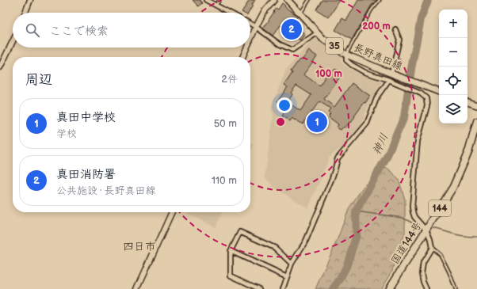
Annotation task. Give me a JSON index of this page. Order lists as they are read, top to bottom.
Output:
{
  "streets": {
    "highway": ["144", "国道144号"],
    "main road": ["35", "長野真田線"]
  },
  "districts": ["四日市"],
  "water": ["神川"],
  "page": {
    "map_buttons": ["+", "−"],
    "search": "ここで検索",
    "pins": ["2", "1"],
    "heading": ["周辺", "2件"],
    "list": [
      {
        "mark": "1",
        "name": "真田中学校",
        "note": "学校",
        "value": "50 m"
      },
      {
        "mark": "2",
        "name": "真田消防署",
        "note": "公共施設 · 長野真田線",
        "value": "110 m"
      }
    ]
  },
  "rings": ["200 m", "100 m"]
}
